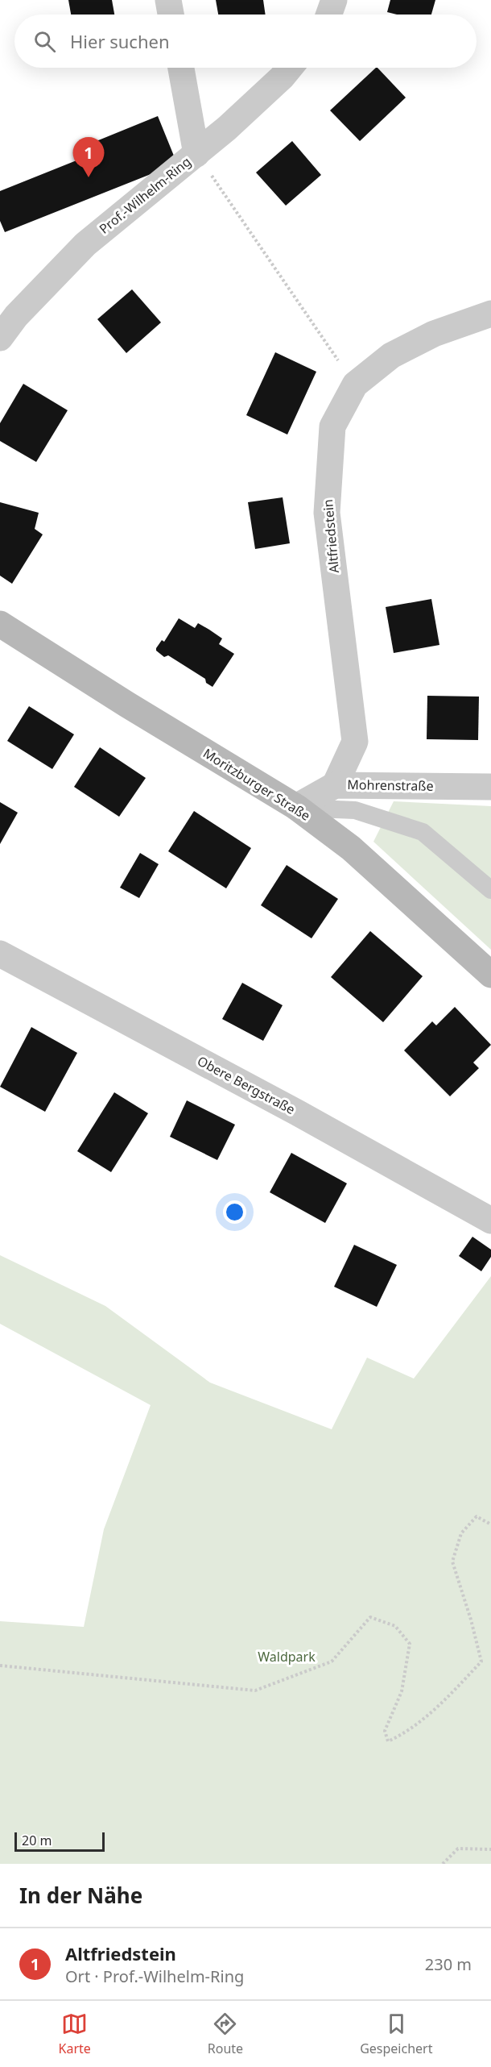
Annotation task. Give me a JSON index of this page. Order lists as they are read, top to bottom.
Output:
{
  "streets": {
    "street": [
      "Prof.-Wilhelm-Ring",
      "Altfriedstein",
      "Moritzburger Straße",
      "Mohrenstraße",
      "Obere Bergstraße"
    ]
  },
  "crossings": [
    ["Altfriedstein", "Mohrenstraße"],
    ["Moritzburger Straße", "Mohrenstraße"]
  ],
  "parks": ["Waldpark"],
  "scale_bar": "20 m",
  "page": {
    "search": "Hier suchen",
    "pins": "1",
    "scale": "20 m",
    "heading": "In der Nähe",
    "list": [
      {
        "mark": "1",
        "name": "Altfriedstein",
        "note": "Ort · Prof.-Wilhelm-Ring",
        "value": "230 m"
      }
    ],
    "nav": ["Karte", "Route", "Gespeichert"]
  }
}
